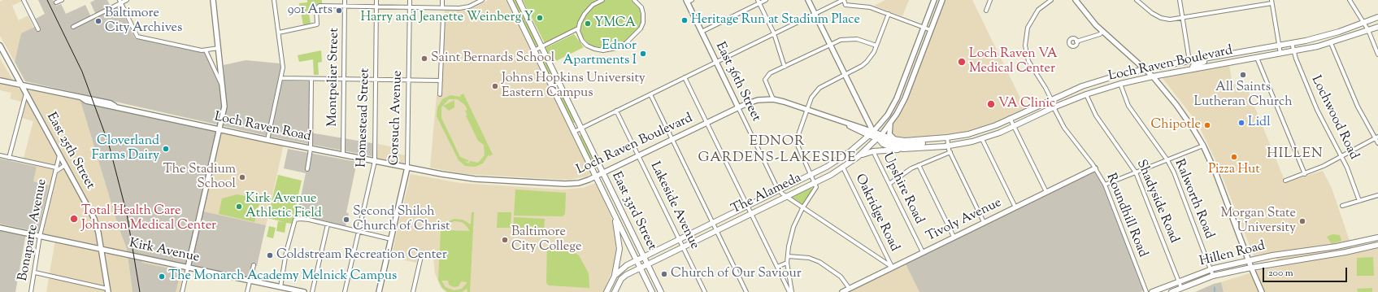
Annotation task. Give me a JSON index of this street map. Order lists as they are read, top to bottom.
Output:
{
  "streets": {
    "main road": [
      "Loch Raven Boulevard",
      "East 36th Street",
      "Gorsuch Avenue",
      "Loch Raven Road",
      "East 25th Street",
      "The Alameda",
      "East 33rd Street",
      "Tivoly Avenue",
      "Kirk Avenue",
      "Hillen Road"
    ],
    "street": [
      "Montpelier Street",
      "Homestead Street",
      "Lochwood Road",
      "Upshire Road",
      "Ralworth Road",
      "Shadyside Road",
      "Lakeside Avenue",
      "Oakridge Road",
      "Roundhill Road",
      "Bonaparte Avenue"
    ]
  },
  "crossings": [
    ["Loch Raven Boulevard", "East 36th Street"],
    ["Loch Raven Boulevard", "Gorsuch Avenue"],
    ["Loch Raven Boulevard", "Lochwood Road"],
    ["Loch Raven Boulevard", "Loch Raven Road"],
    ["Loch Raven Boulevard", "The Alameda"],
    ["Loch Raven Boulevard", "Ralworth Road"],
    ["Loch Raven Boulevard", "Shadyside Road"],
    ["Loch Raven Boulevard", "Lakeside Avenue"],
    ["Loch Raven Boulevard", "East 33rd Street"],
    ["Loch Raven Boulevard", "Roundhill Road"],
    ["Montpelier Street", "Loch Raven Road"],
    ["East 36th Street", "The Alameda"],
    ["East 36th Street", "Oakridge Road"],
    ["East 36th Street", "Tivoly Avenue"],
    ["Homestead Street", "Loch Raven Road"],
    ["Gorsuch Avenue", "Loch Raven Road"],
    ["Loch Raven Road", "East 25th Street"],
    ["East 25th Street", "Bonaparte Avenue"],
    ["East 25th Street", "Kirk Avenue"],
    ["Upshire Road", "Tivoly Avenue"],
    ["The Alameda", "Lakeside Avenue"],
    ["The Alameda", "East 33rd Street"],
    ["The Alameda", "Oakridge Road"],
    ["Ralworth Road", "Hillen Road"],
    ["Shadyside Road", "Hillen Road"],
    ["Oakridge Road", "Tivoly Avenue"],
    ["Roundhill Road", "Tivoly Avenue"],
    ["Bonaparte Avenue", "Kirk Avenue"]
  ],
  "districts": ["EDNOR GARDENS-LAKESIDE", "HILLEN"],
  "places": [
    "901 Arts",
    "Harry and Jeanette Weinberg Y",
    "Heritage Run at Stadium Place",
    "Baltimore City Archives",
    "YMCA",
    "Ednor Apartments I",
    "Saint Bernards School",
    "Loch Raven VA Medical Center",
    "All Saints Lutheran Church",
    "Johns Hopkins University Eastern Campus",
    "VA Clinic",
    "Lidl",
    "Chipotle",
    "Cloverland Farms Dairy",
    "Pizza Hut",
    "The Stadium School",
    "Kirk Avenue Athletic Field",
    "Total Health Care Johnson Medical Center",
    "Second Shiloh Church of Christ",
    "Morgan State University",
    "Baltimore City College",
    "Coldstream Recreation Center",
    "Church of Our Saviour",
    "The Monarch Academy Melnick Campus"
  ],
  "scale_bar": "200 m"
}
